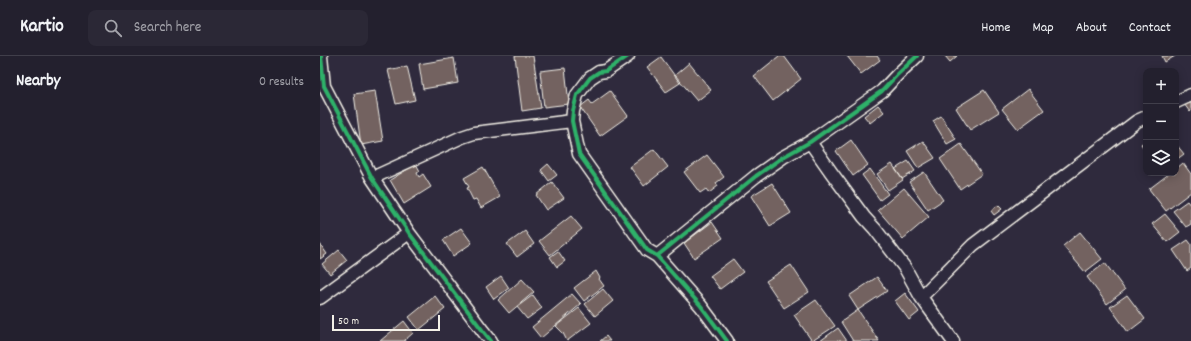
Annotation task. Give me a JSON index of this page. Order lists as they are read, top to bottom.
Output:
{
  "scale_bar": "50 m",
  "page": {
    "header": "Kartio",
    "search": "Search here",
    "nav": [
      "Home",
      "Map",
      "About",
      "Contact"
    ],
    "heading": ["Nearby", "0 results"],
    "map_buttons": ["+", "−"],
    "scale": "50 m"
  }
}
